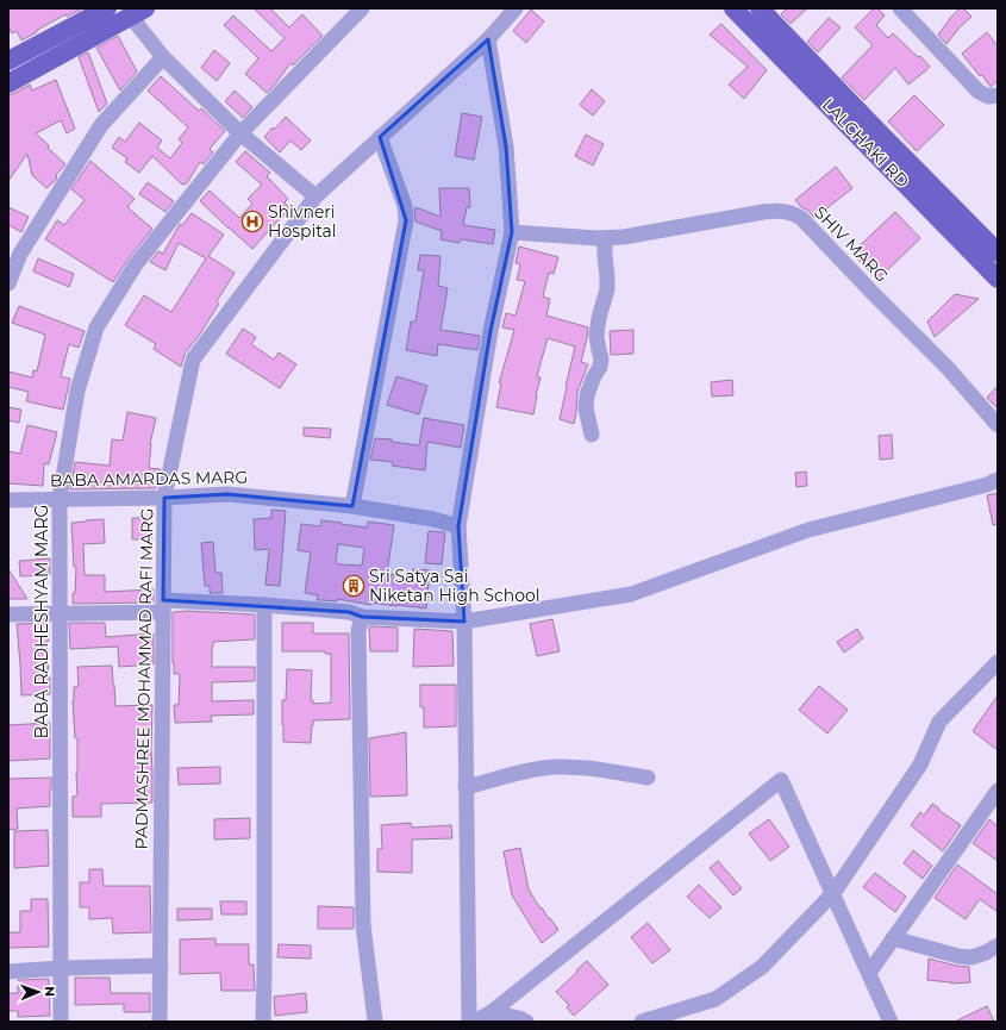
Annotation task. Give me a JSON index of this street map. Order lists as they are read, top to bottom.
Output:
{
  "streets": {
    "main road": ["LALCHAKI RD"],
    "street": [
      "SHIV MARG",
      "BABA AMARDAS MARG",
      "BABA RADHESHYAM MARG",
      "PADMASHREE MOHAMMAD RAFI MARG"
    ]
  },
  "crossings": [
    ["BABA AMARDAS MARG", "BABA RADHESHYAM MARG"],
    ["BABA AMARDAS MARG", "PADMASHREE MOHAMMAD RAFI MARG"]
  ],
  "places": {
    "hospital": ["Shivneri Hospital"],
    "building": ["Sri Satya Sai Niketan High School"]
  },
  "north": "right"
}
